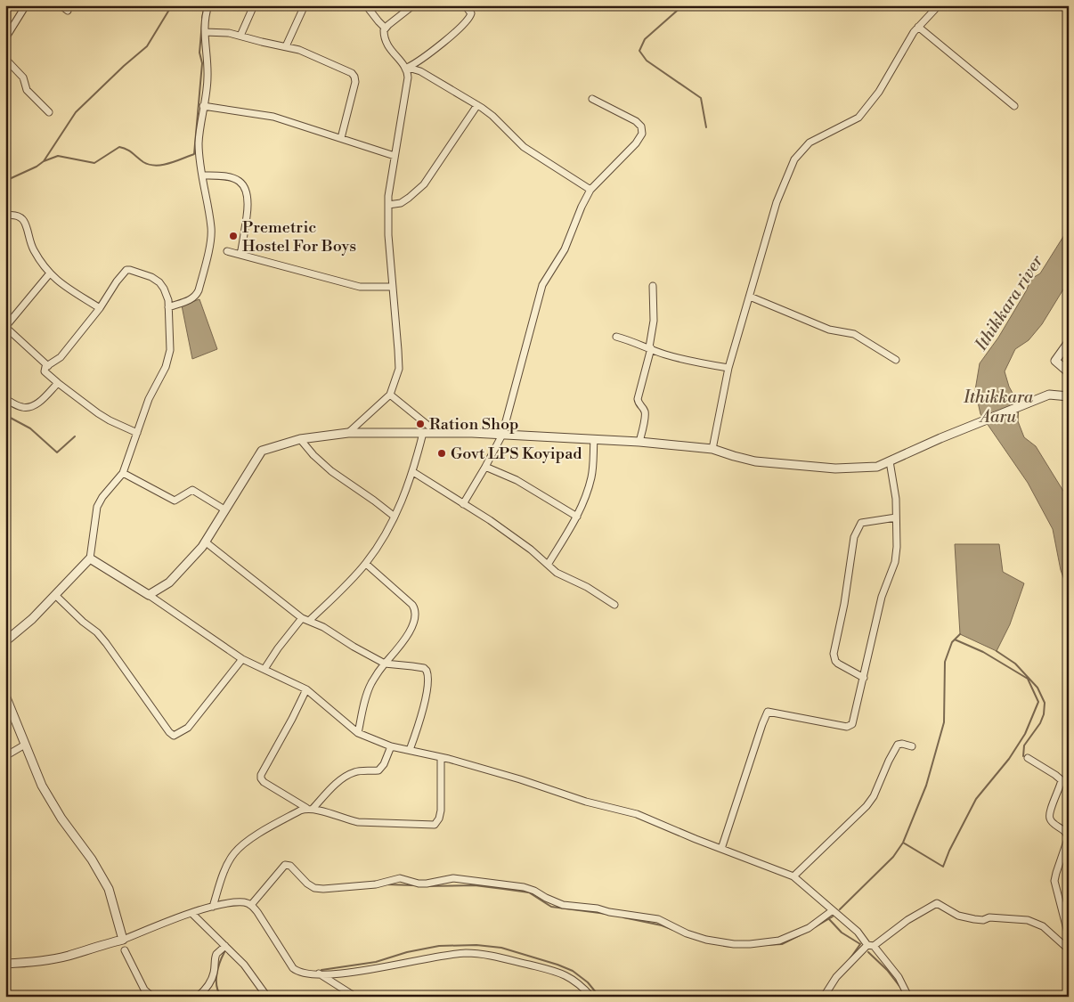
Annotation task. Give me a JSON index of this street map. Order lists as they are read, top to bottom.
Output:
{
  "water": ["Ithikkara river", "Ithikkara Aaru"],
  "places": ["Premetric Hostel For Boys", "Ration Shop", "Govt LPS Koyipad"]
}
